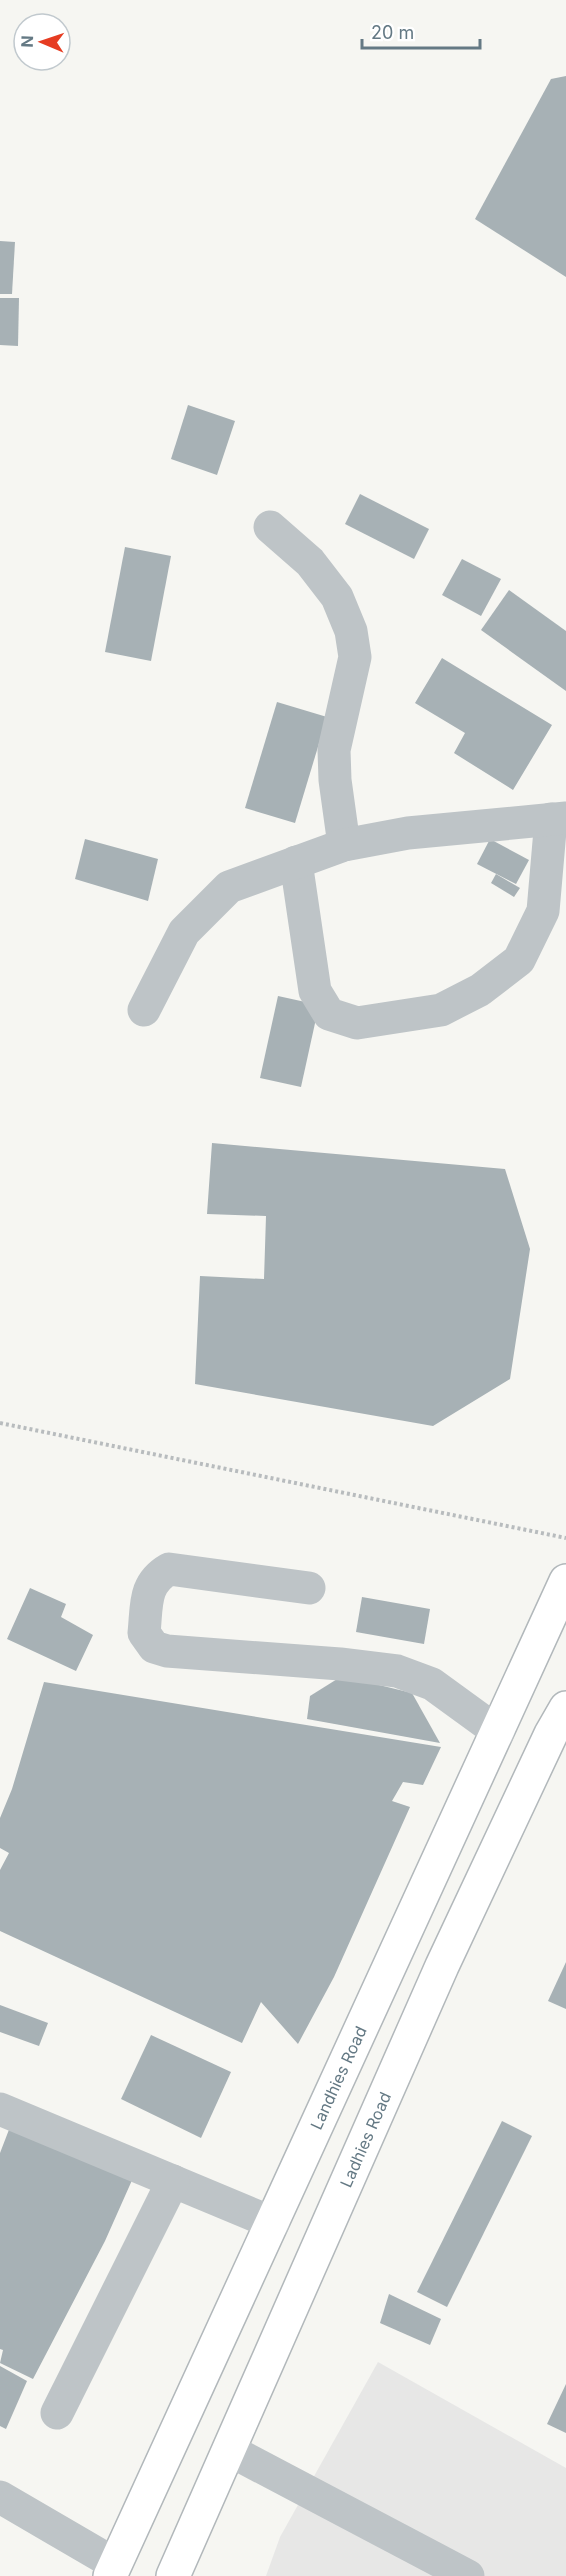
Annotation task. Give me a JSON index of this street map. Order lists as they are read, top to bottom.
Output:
{
  "streets": {
    "main road": ["Landhies Road", "Ladhies Road"]
  },
  "scale_bar": "20 m",
  "north": "left"
}
